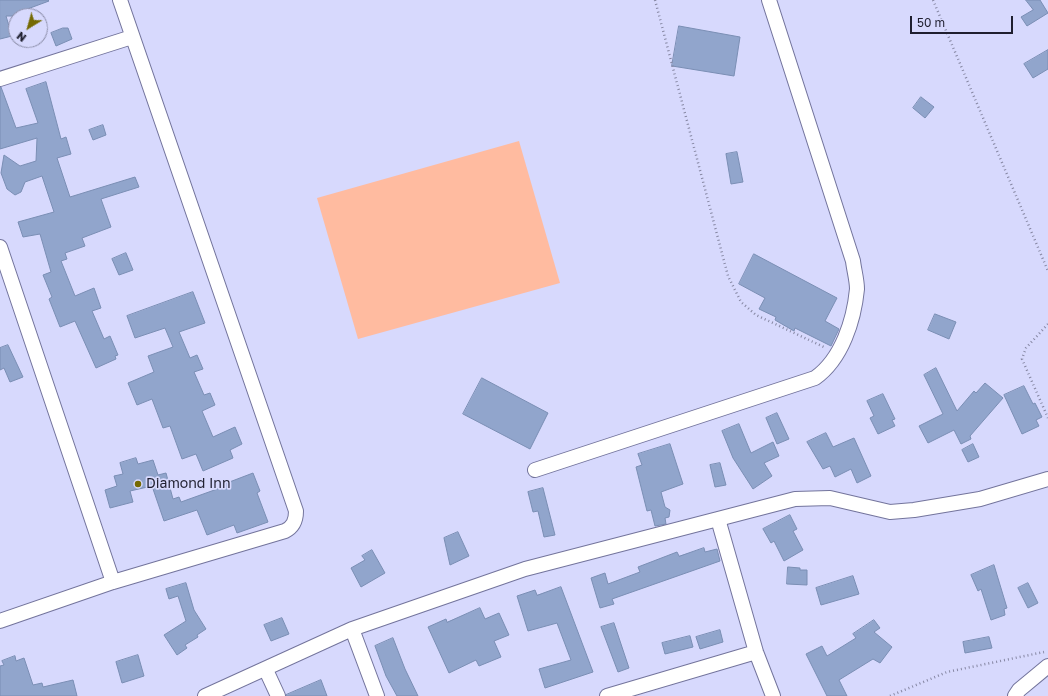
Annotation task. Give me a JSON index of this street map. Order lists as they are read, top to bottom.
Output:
{
  "places": ["Diamond Inn"],
  "scale_bar": "50 m",
  "north": "bottom left"
}
